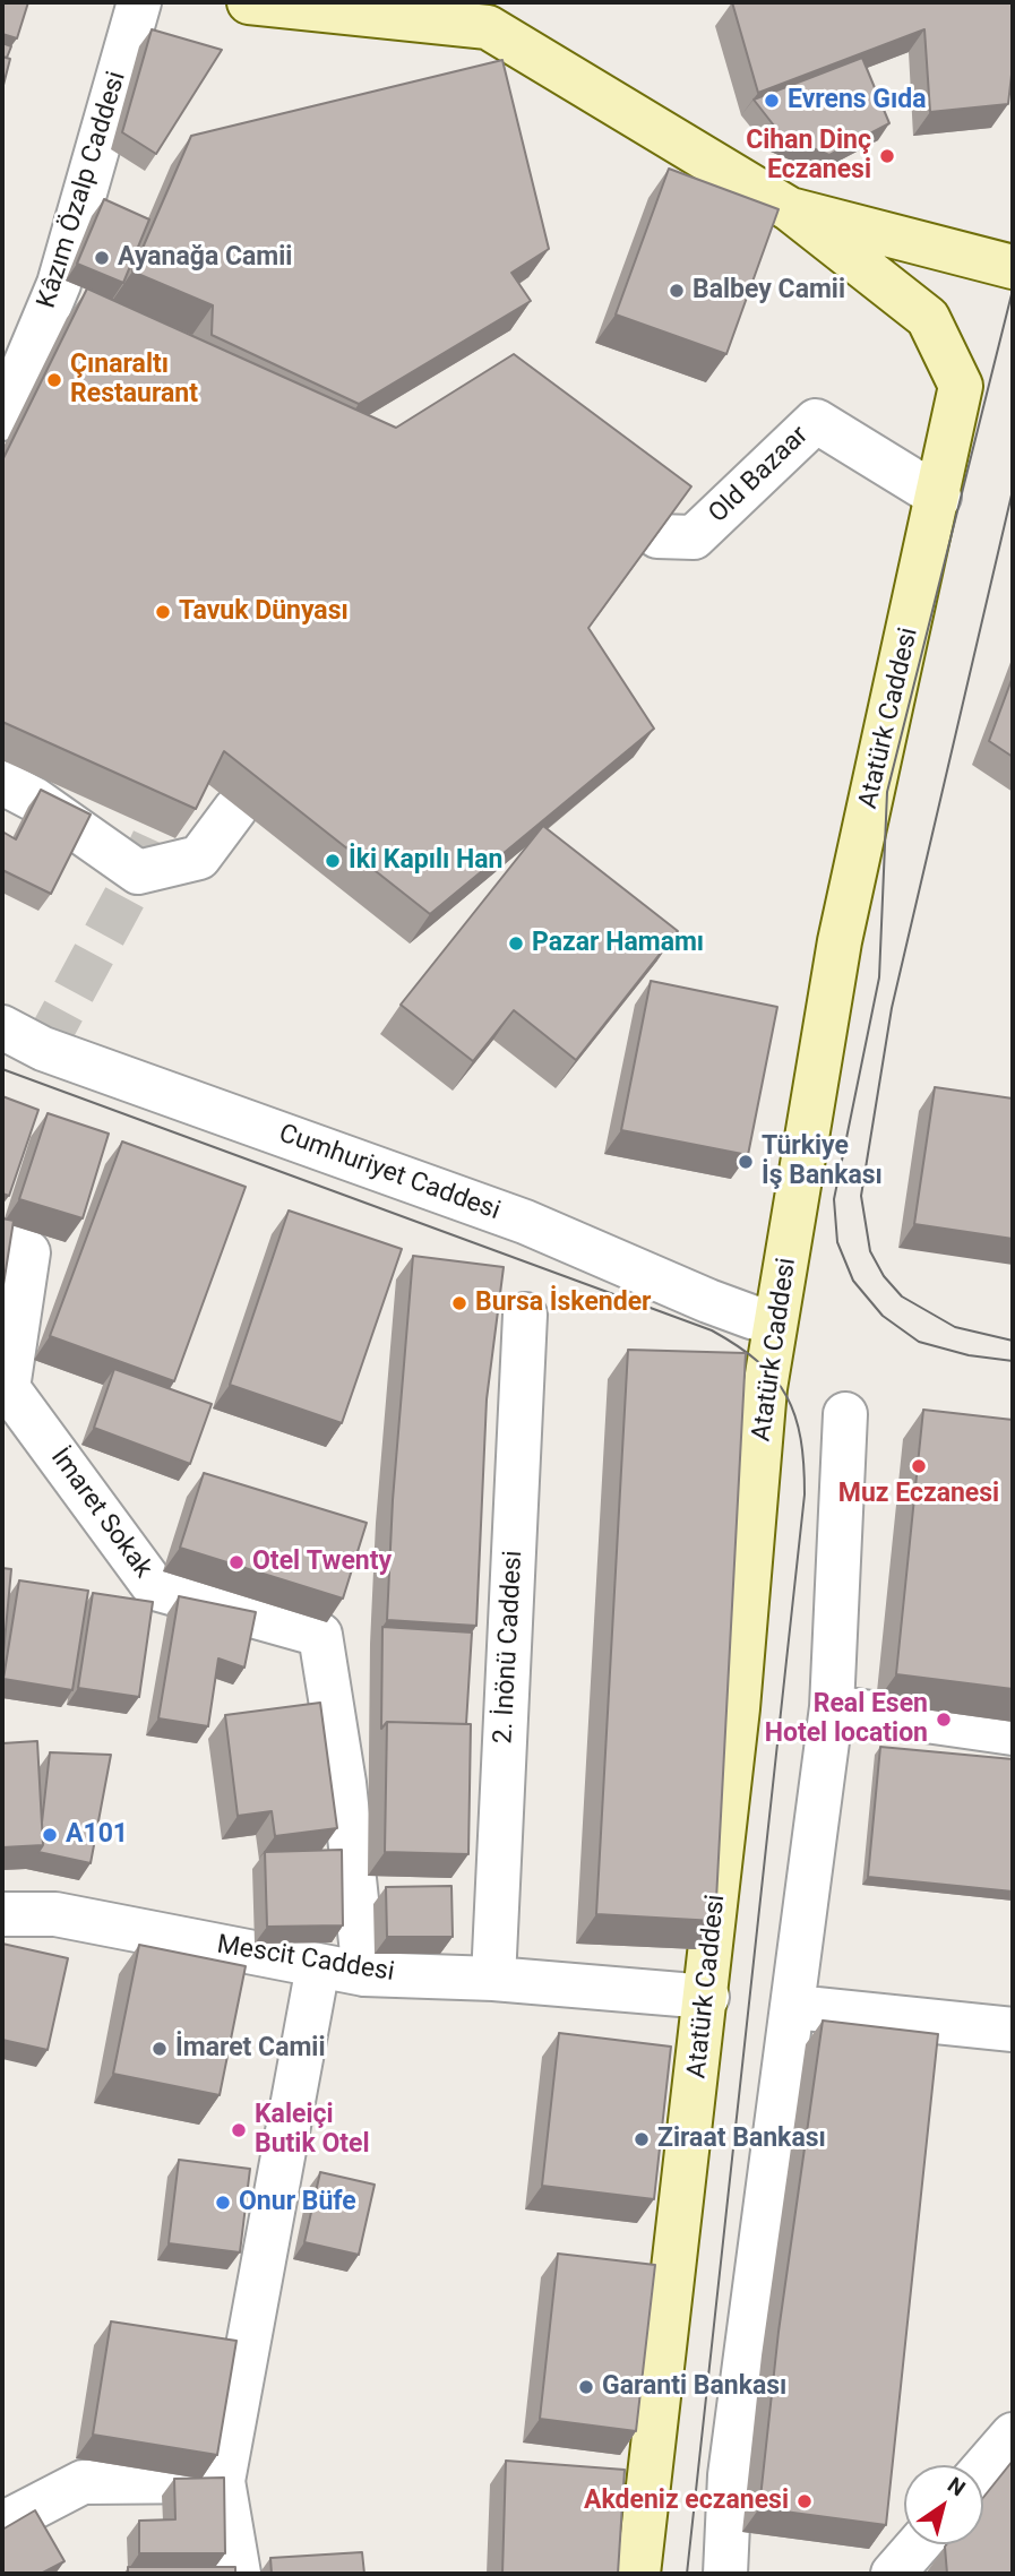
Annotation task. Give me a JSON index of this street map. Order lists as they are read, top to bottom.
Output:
{
  "streets": {
    "street": [
      "Kâzım Özalp Caddesi",
      "Old Bazaar",
      "Atatürk Caddesi",
      "Cumhuriyet Caddesi",
      "İmaret Sokak",
      "2. İnönü Caddesi",
      "Mescit Caddesi"
    ]
  },
  "crossings": [
    ["Old Bazaar", "Atatürk Caddesi"],
    ["Atatürk Caddesi", "Cumhuriyet Caddesi"],
    ["Atatürk Caddesi", "Mescit Caddesi"],
    ["İmaret Sokak", "Mescit Caddesi"],
    ["2. İnönü Caddesi", "Mescit Caddesi"]
  ],
  "places": [
    "Evrens Gıda",
    "Cihan Dinç Eczanesi",
    "Ayanağa Camii",
    "Balbey Camii",
    "Çınaraltı Restaurant",
    "Tavuk Dünyası",
    "İki Kapılı Han",
    "Pazar Hamamı",
    "Türkiye İş Bankası",
    "Bursa İskender",
    "Muz Eczanesi",
    "Otel Twenty",
    "Real Esen Hotel location",
    "A101",
    "İmaret Camii",
    "Kaleiçi Butik Otel",
    "Ziraat Bankası",
    "Onur Büfe",
    "Garanti Bankası",
    "Akdeniz eczanesi"
  ],
  "north": "top right"
}
